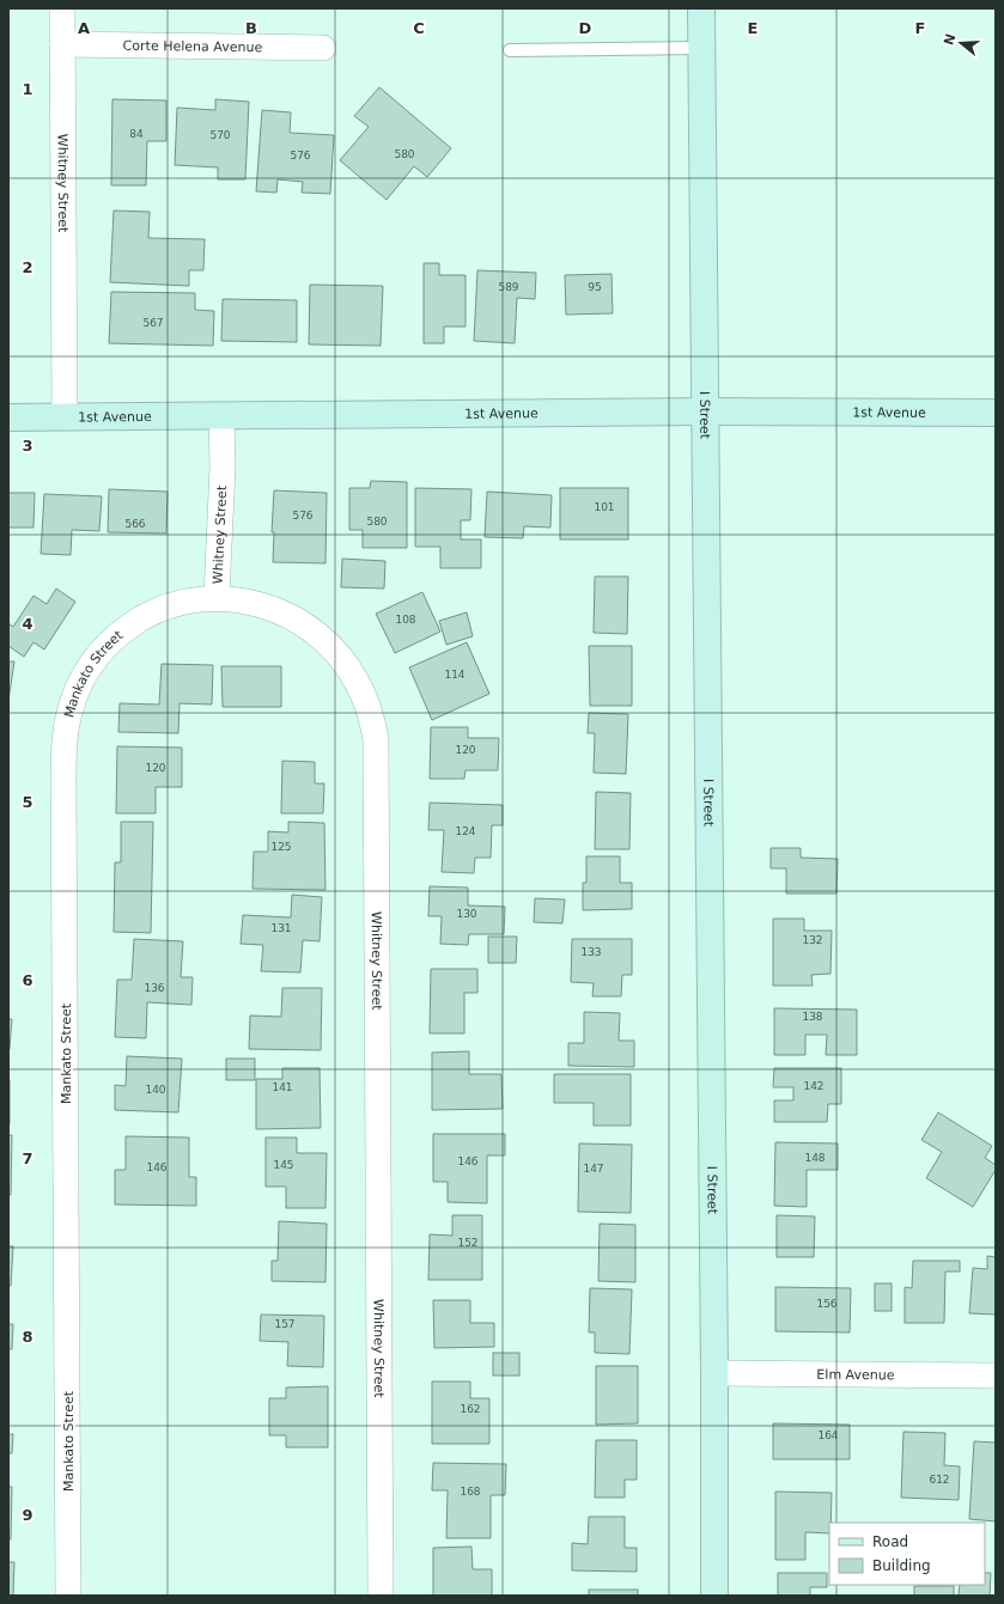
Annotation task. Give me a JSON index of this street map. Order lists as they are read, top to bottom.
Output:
{
  "streets": {
    "street": [
      "Corte Helena Avenue",
      "Whitney Street",
      "1st Avenue",
      "I Street",
      "Mankato Street",
      "Elm Avenue"
    ]
  },
  "crossings": [
    ["Corte Helena Avenue", "Whitney Street"],
    ["Whitney Street", "1st Avenue"],
    ["Whitney Street", "Mankato Street"],
    ["1st Avenue", "I Street"],
    ["I Street", "Elm Avenue"]
  ],
  "house_numbers": [
    "84",
    "570",
    "580",
    "576",
    "589",
    "95",
    "567",
    "101",
    "576",
    "580",
    "566",
    "108",
    "114",
    "120",
    "120",
    "124",
    "125",
    "130",
    "131",
    "132",
    "133",
    "136",
    "138",
    "142",
    "141",
    "140",
    "148",
    "146",
    "145",
    "146",
    "147",
    "152",
    "156",
    "157",
    "162",
    "164",
    "612",
    "168"
  ],
  "legend": ["Road", "Building"],
  "north": "left",
  "grid": {
    "columns": [
      "A",
      "B",
      "C",
      "D",
      "E",
      "F"
    ],
    "rows": [
      "1",
      "2",
      "3",
      "4",
      "5",
      "6",
      "7",
      "8",
      "9"
    ]
  }
}
